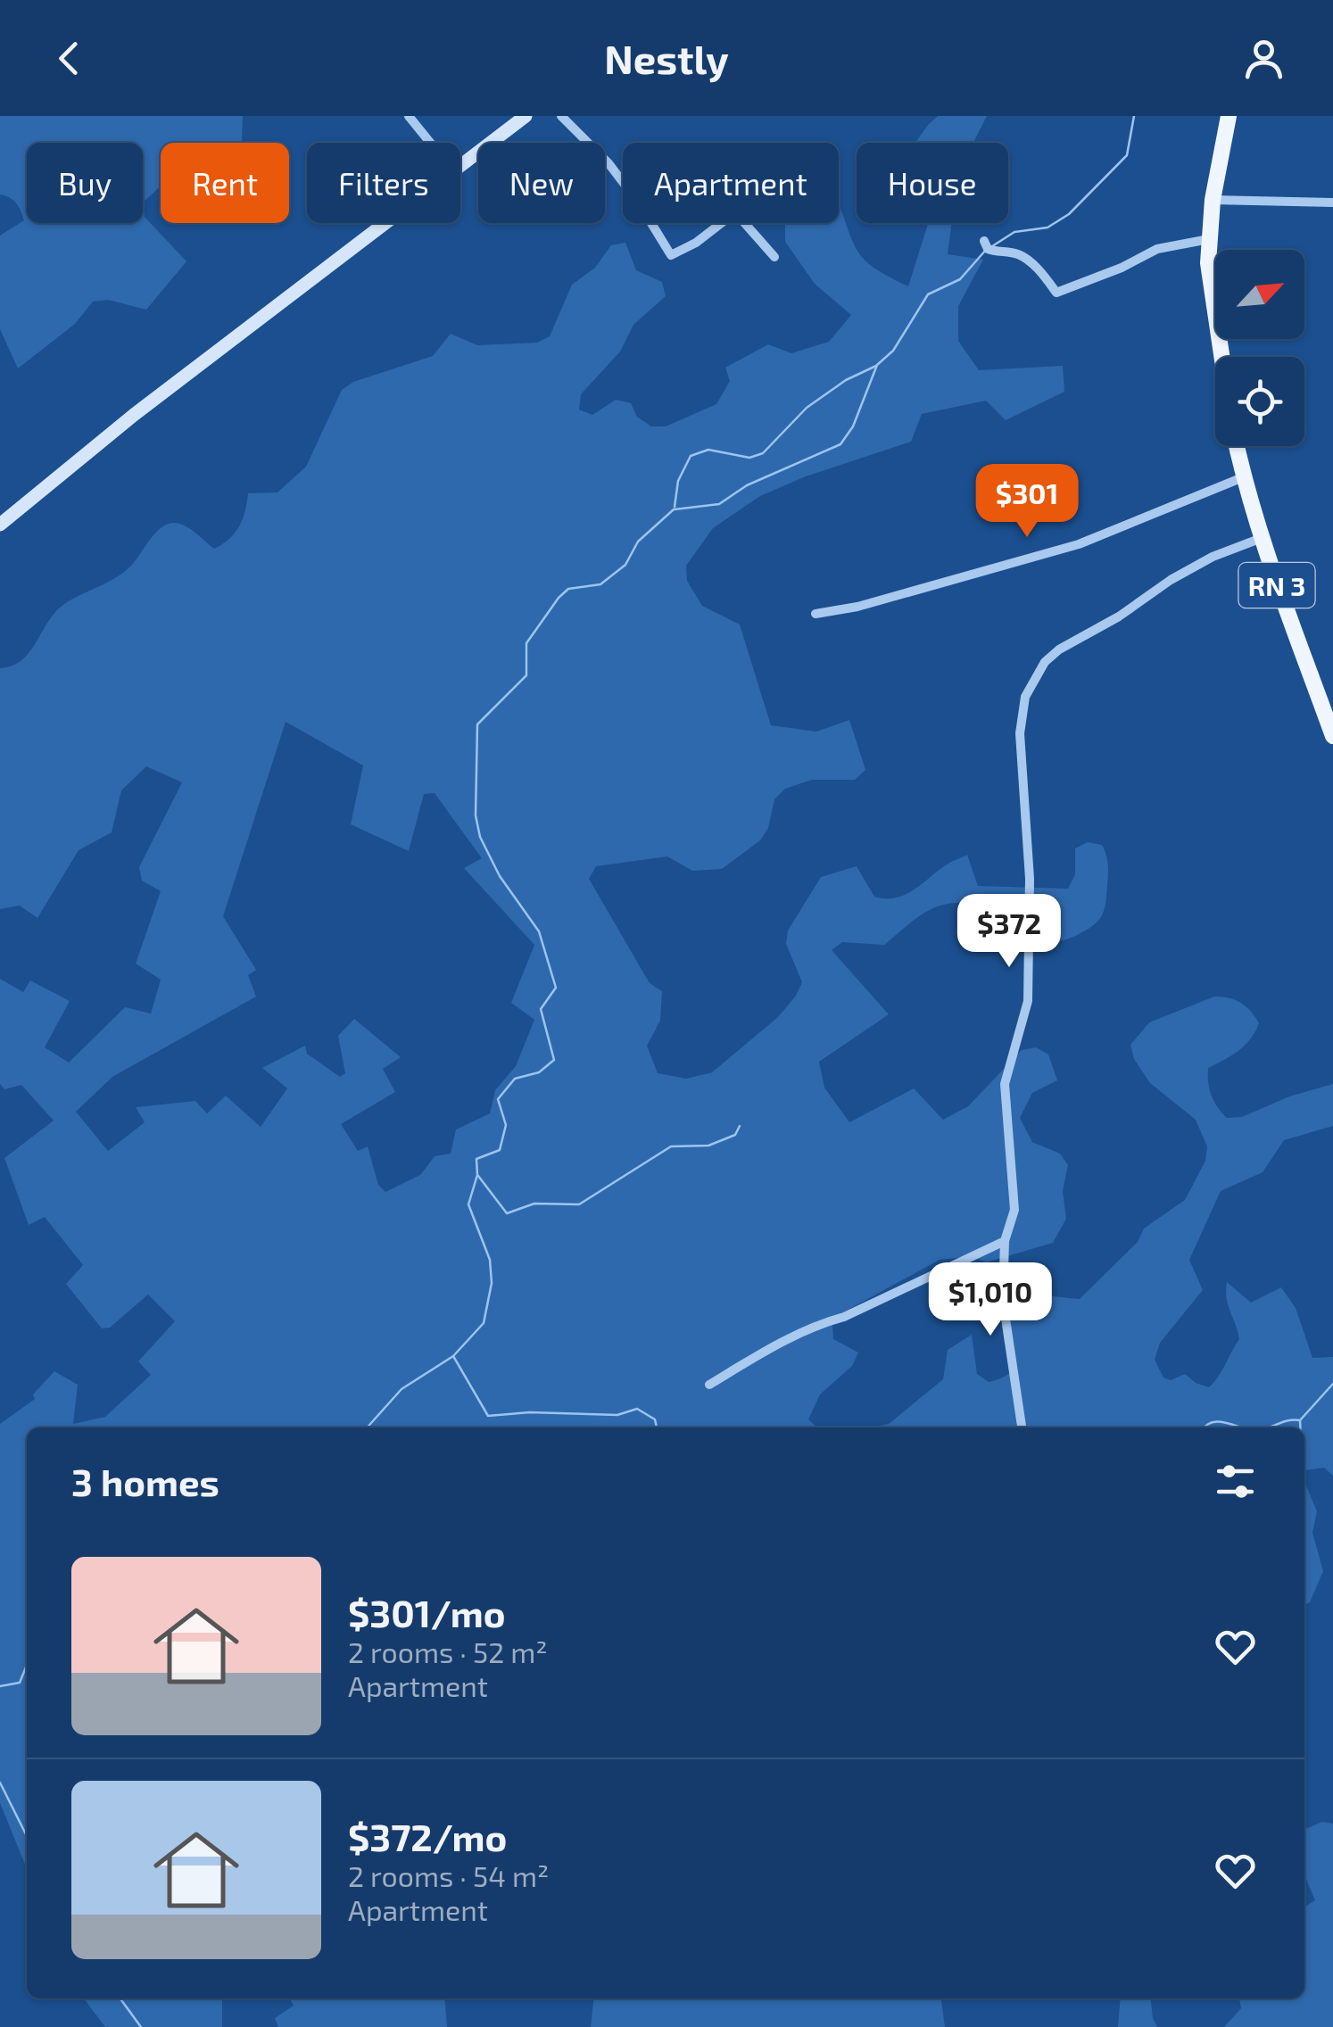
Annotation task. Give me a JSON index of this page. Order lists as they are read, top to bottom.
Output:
{
  "streets": {
    "main road": ["RN 3"]
  },
  "north": "top right",
  "page": {
    "header": "Nestly",
    "chip": [
      "Buy",
      "Rent",
      "Filters",
      "New",
      "Apartment",
      "House"
    ],
    "price": ["$301", "$372", "$1,010"],
    "heading": "3 homes",
    "list": [
      {
        "name": "$301/mo",
        "note": "2 rooms · 52 m² · Apartment"
      },
      {
        "name": "$372/mo",
        "note": "2 rooms · 54 m² · Apartment"
      }
    ]
  }
}
